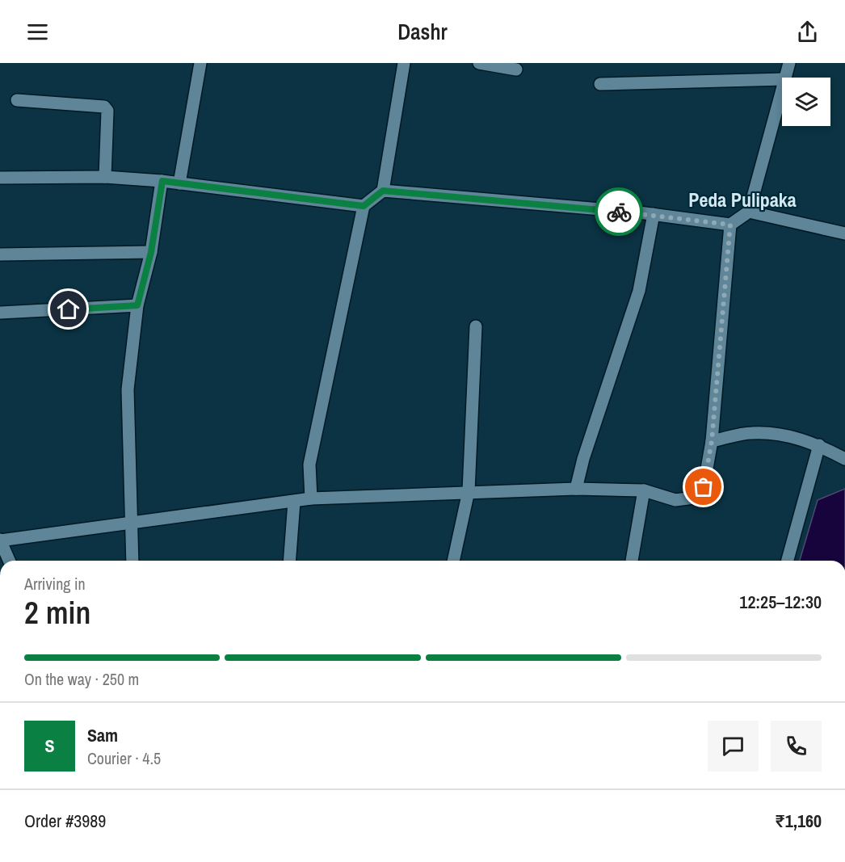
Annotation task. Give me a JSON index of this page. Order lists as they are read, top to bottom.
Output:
{
  "districts": ["Peda Pulipaka"],
  "page": {
    "header": "Dashr",
    "heading": ["2 min", "Arriving in", "12:25–12:30"],
    "panel": [
      "Sam",
      "Courier · 4.5",
      "Order #3989",
      "₹1,160"
    ],
    "bar": "On the way · 250 m",
    "round": "S"
  }
}
